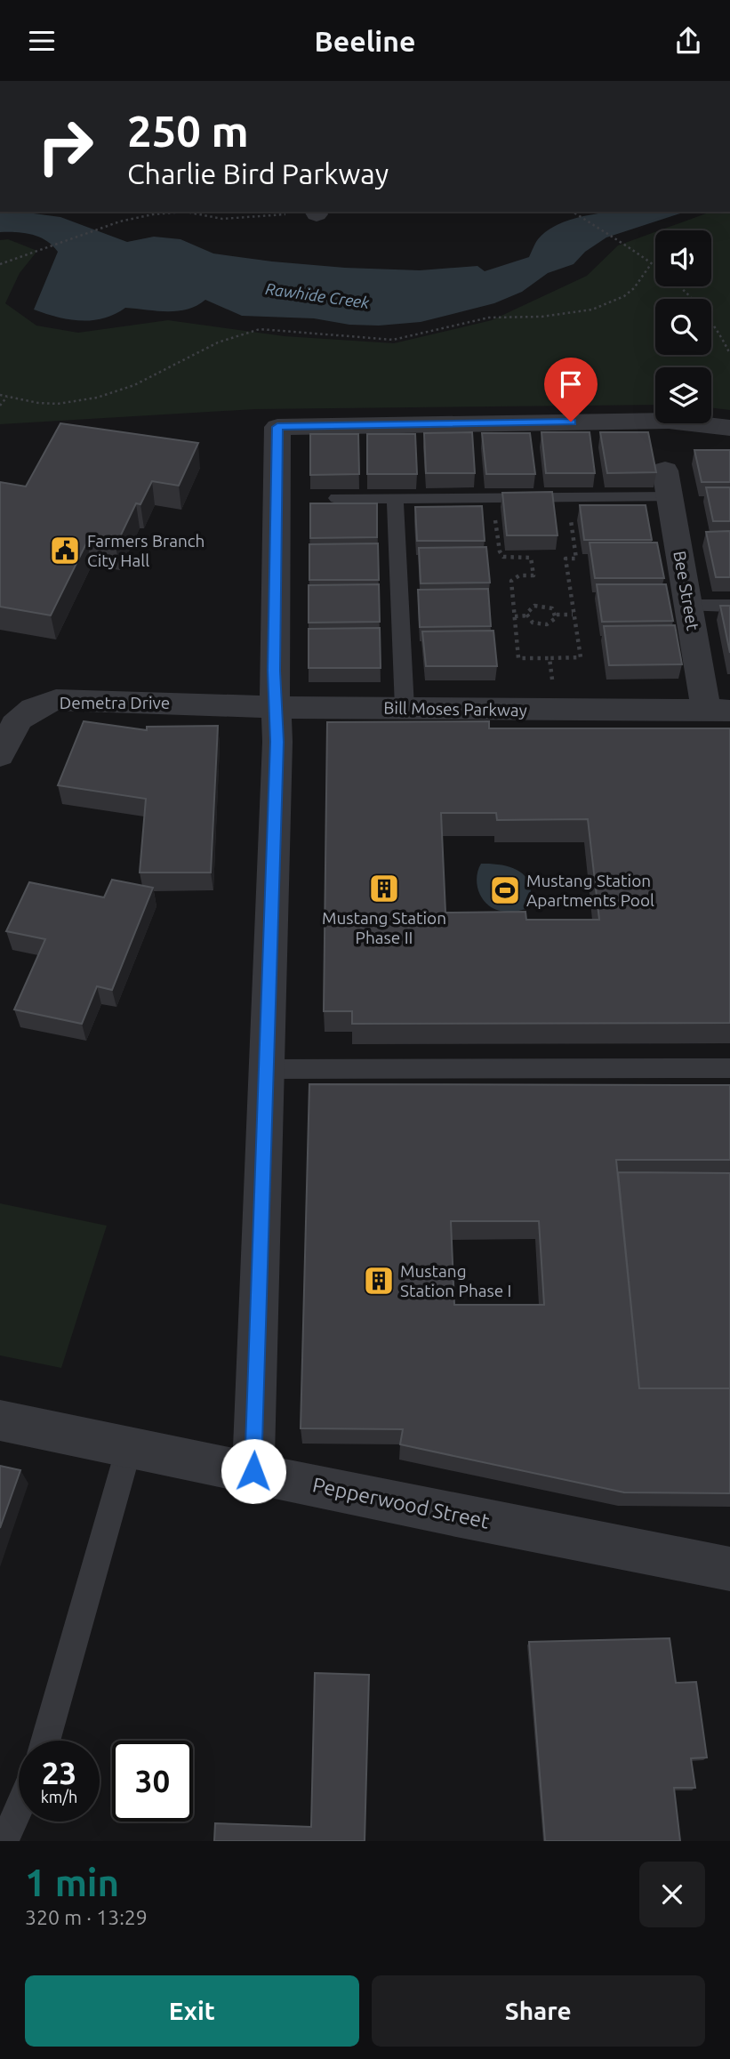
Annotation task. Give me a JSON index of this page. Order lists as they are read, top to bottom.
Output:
{
  "streets": {
    "street": [
      "Bee Street",
      "Demetra Drive",
      "Bill Moses Parkway",
      "Pepperwood Street"
    ]
  },
  "crossings": [
    ["Bee Street", "Bill Moses Parkway"],
    ["Demetra Drive", "Bill Moses Parkway"]
  ],
  "water": ["Rawhide Creek"],
  "places": {
    "public building": ["Farmers Branch City Hall"],
    "building": ["Mustang Station Phase II", "Mustang Station Phase I"],
    "sports": ["Mustang Station Apartments Pool"]
  },
  "page": {
    "header": "Beeline",
    "turn": ["250 m", "Charlie Bird Parkway"],
    "speed": "23 km/h",
    "limit": "30",
    "heading": ["1 min", "320 m · 13:29"],
    "buttons": ["Exit", "Share"]
  }
}
